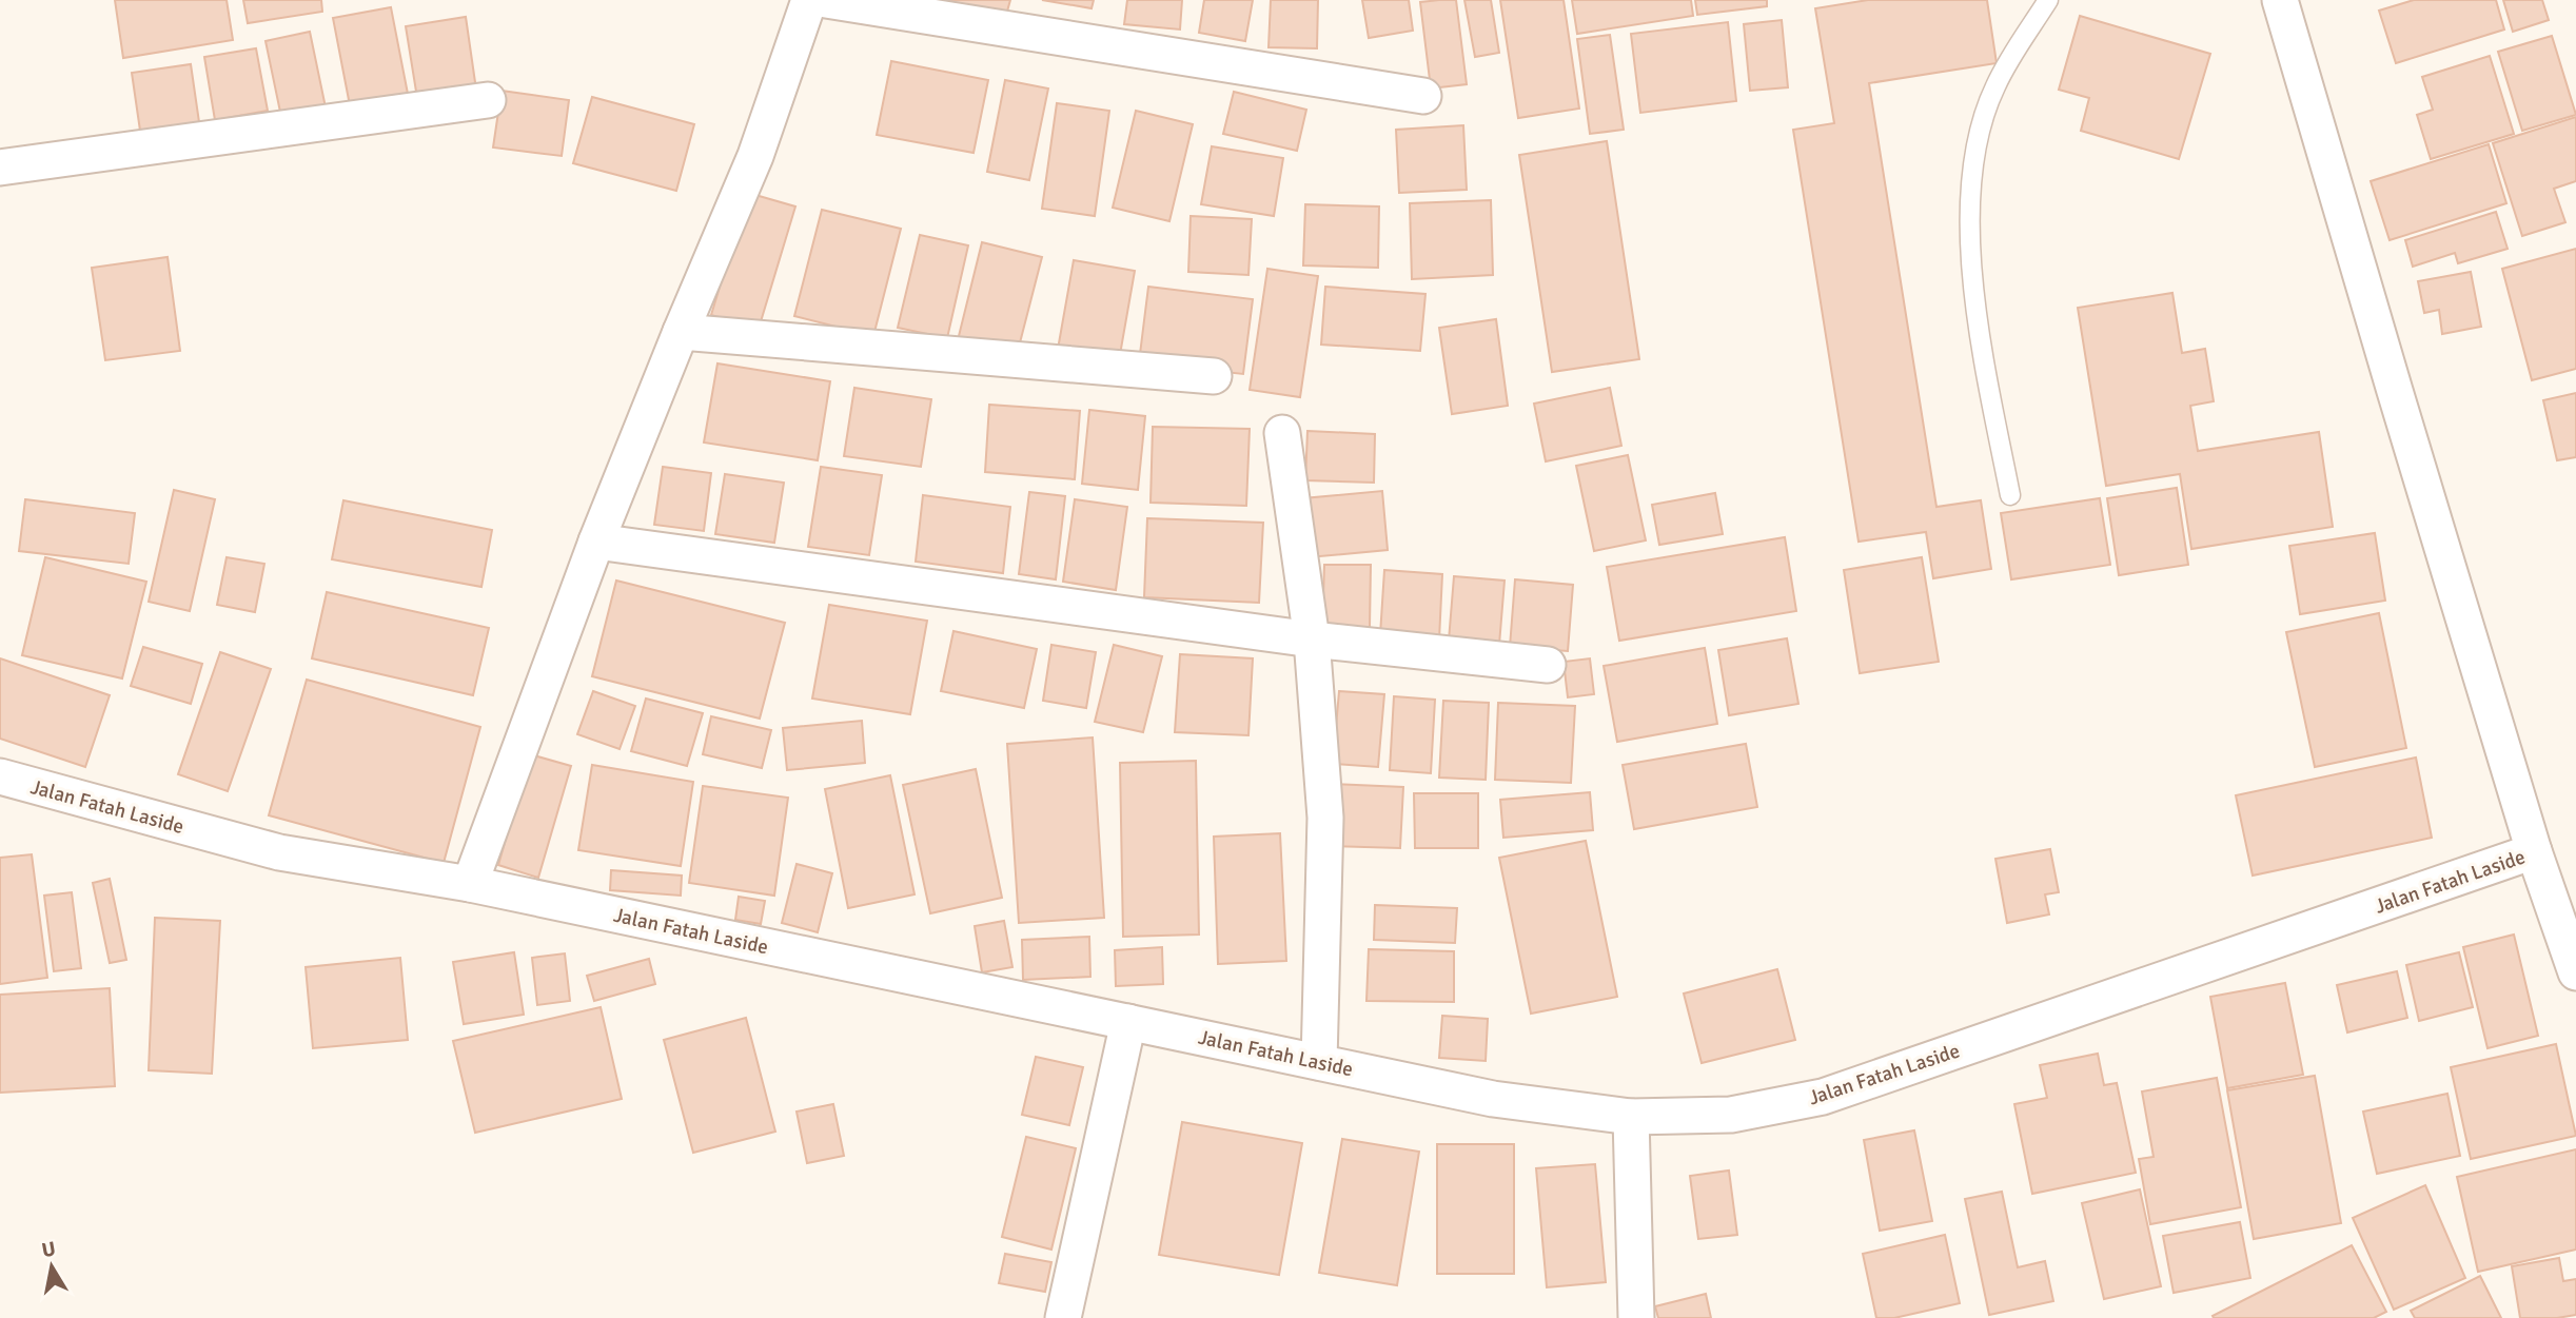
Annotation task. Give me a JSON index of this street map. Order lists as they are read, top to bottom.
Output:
{
  "streets": {
    "street": ["Jalan Fatah Laside"]
  },
  "north": "top"
}
